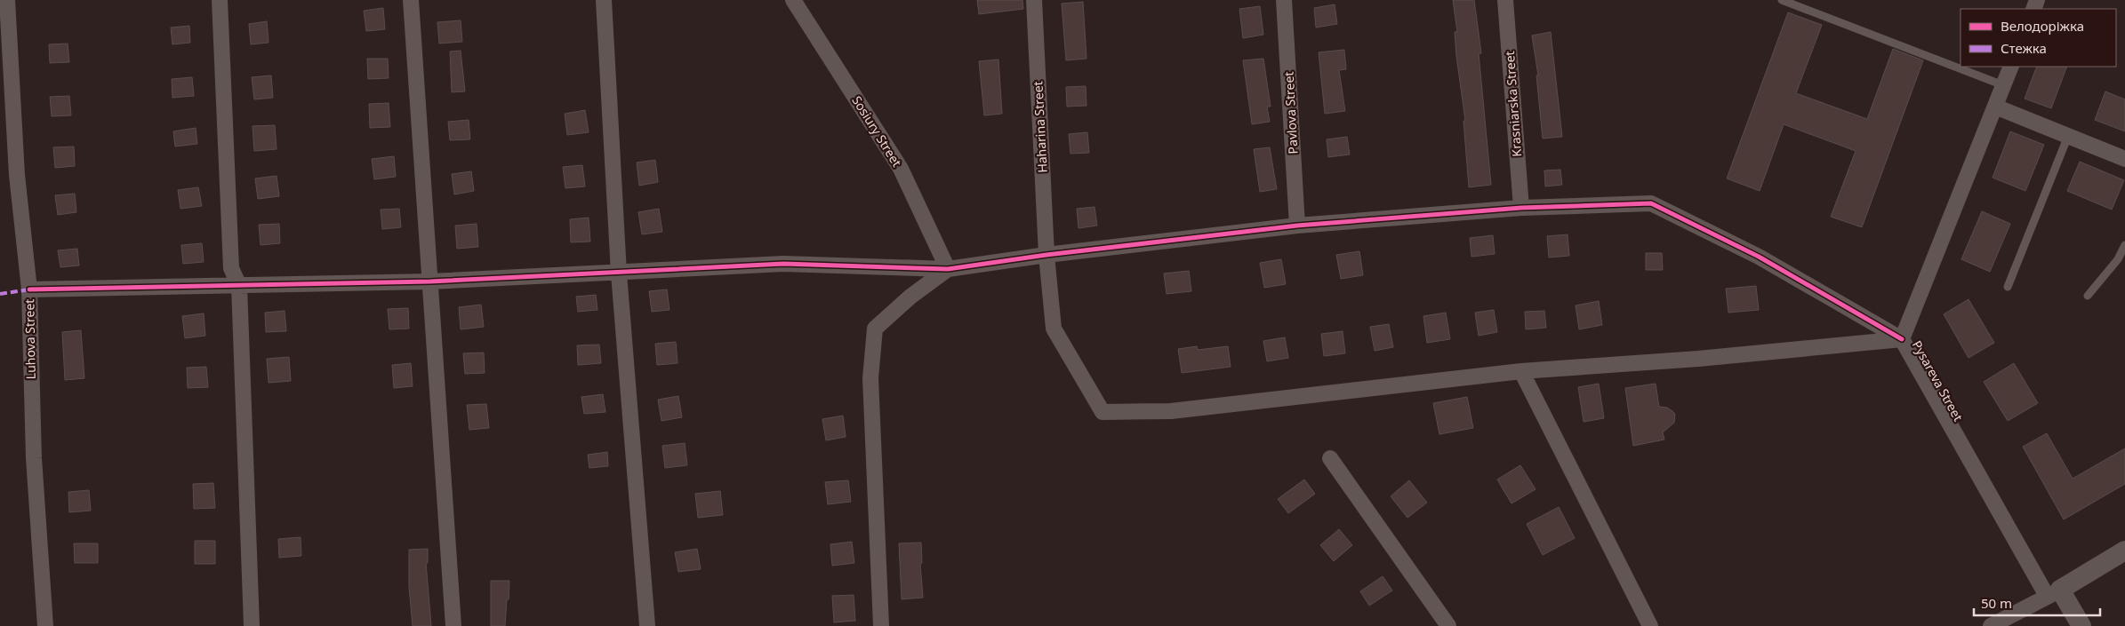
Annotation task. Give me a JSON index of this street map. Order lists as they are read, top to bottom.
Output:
{
  "streets": {
    "street": [
      "Krasniarska Street",
      "Pavlova Street",
      "Haharina Street",
      "Sosiury Street",
      "Luhova Street",
      "Pysareva Street"
    ]
  },
  "legend": ["Велодоріжка", "Стежка"],
  "scale_bar": "50 m"
}
